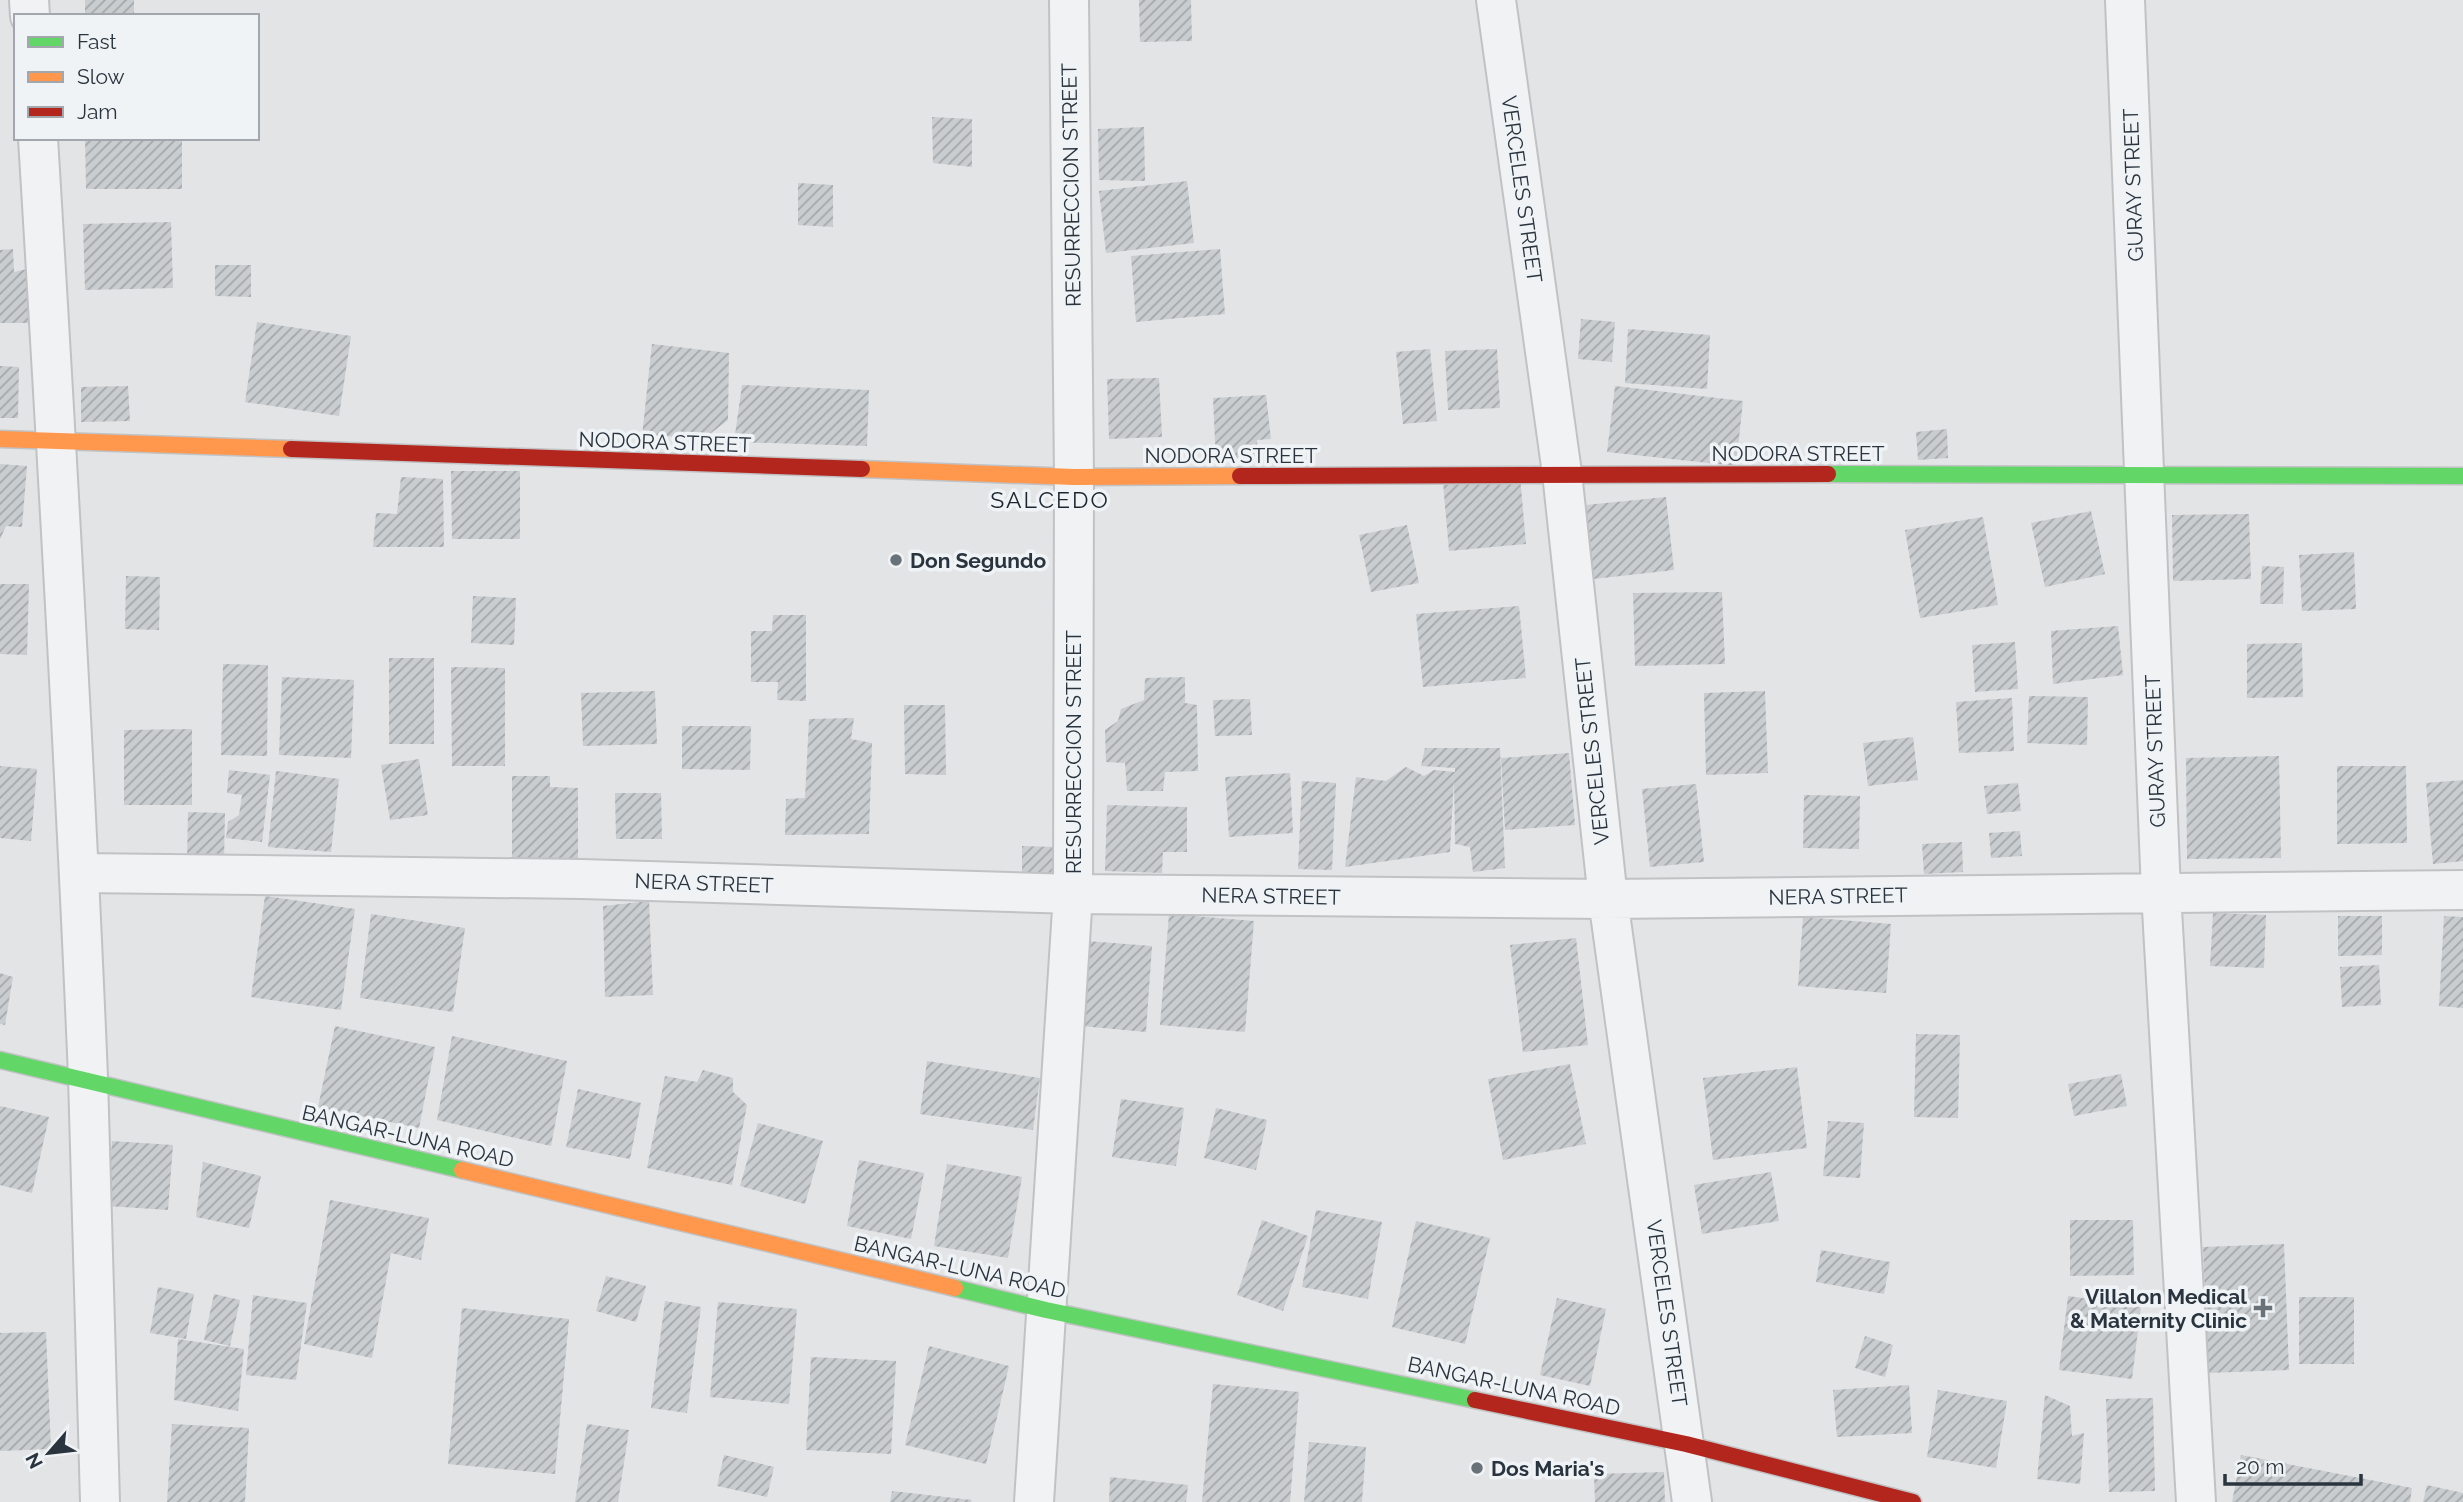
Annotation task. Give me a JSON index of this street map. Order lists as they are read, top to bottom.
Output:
{
  "streets": {
    "street": [
      "RESURRECCION STREET",
      "GURAY STREET",
      "VERCELES STREET",
      "NODORA STREET",
      "NERA STREET",
      "BANGAR-LUNA ROAD"
    ]
  },
  "crossings": [
    ["RESURRECCION STREET", "NODORA STREET"],
    ["RESURRECCION STREET", "NERA STREET"],
    ["RESURRECCION STREET", "BANGAR-LUNA ROAD"],
    ["GURAY STREET", "NODORA STREET"],
    ["GURAY STREET", "NERA STREET"],
    ["VERCELES STREET", "NODORA STREET"],
    ["VERCELES STREET", "NERA STREET"],
    ["VERCELES STREET", "BANGAR-LUNA ROAD"]
  ],
  "districts": ["SALCEDO"],
  "places": {
    "other": ["Don Segundo", "Dos Maria's"],
    "health": ["Villalon Medical & Maternity Clinic"]
  },
  "legend": ["Fast", "Slow", "Jam"],
  "scale_bar": "20 m",
  "north": "bottom left"
}
